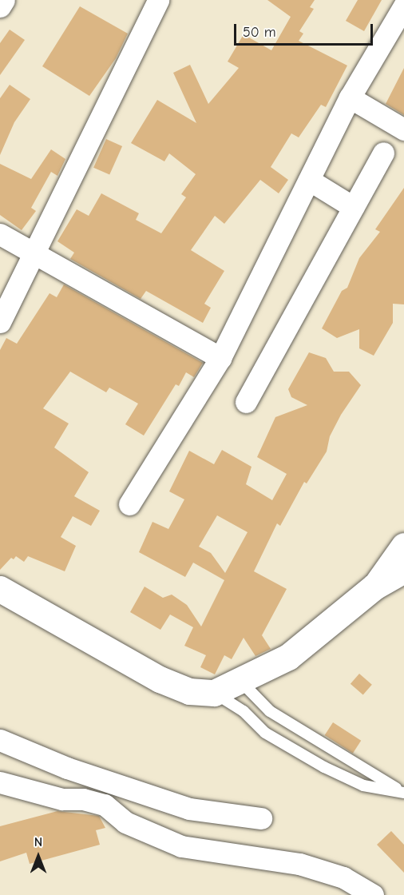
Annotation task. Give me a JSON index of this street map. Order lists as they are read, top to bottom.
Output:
{
  "scale_bar": "50 m",
  "north": "top"
}
